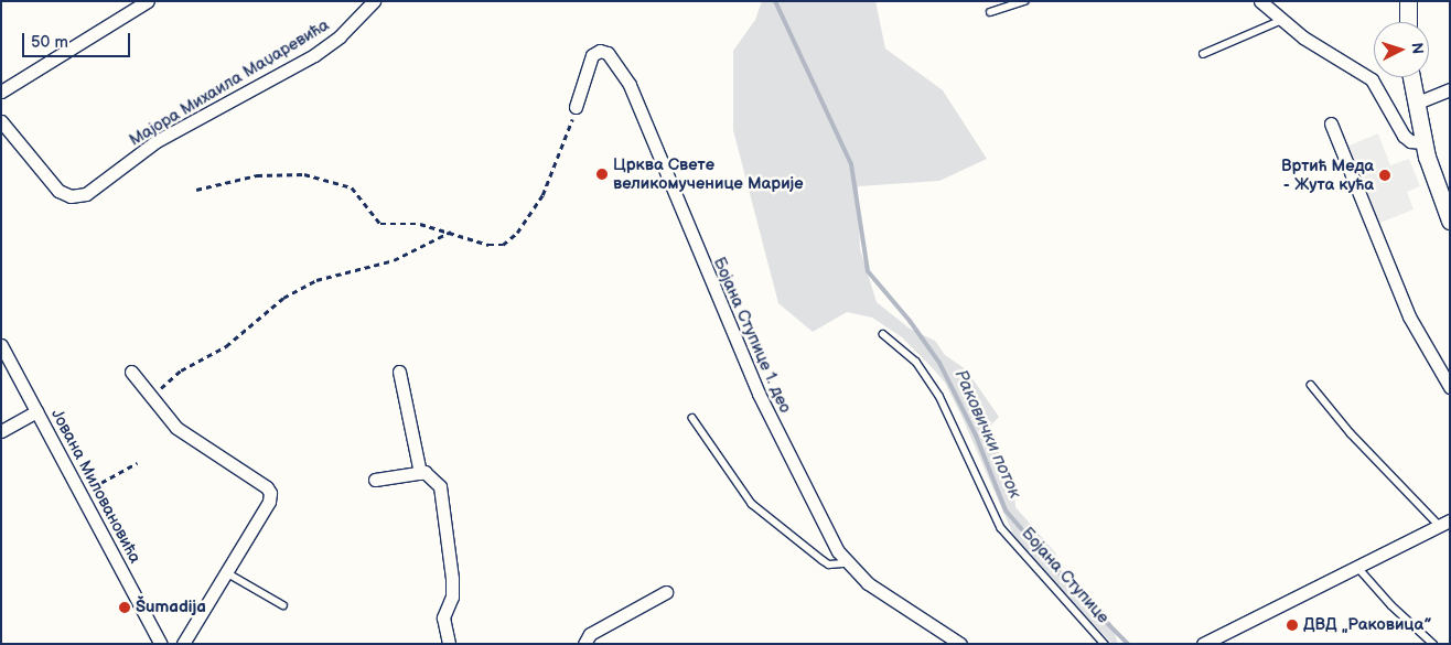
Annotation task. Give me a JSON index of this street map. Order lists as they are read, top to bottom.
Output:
{
  "streets": {
    "street": ["Мајора Михаила Маџаревића", "Бојана Ступице 1. део", "Јована Миловановића"],
    "lane": ["Бојана Ступице"]
  },
  "water": ["Раковички поток"],
  "places": [
    "Црква Свете великомученице Марије",
    "Вртић Меда - Жута кућа",
    "Šumadija",
    "ДВД „Раковица”"
  ],
  "scale_bar": "50 m",
  "north": "right"
}
